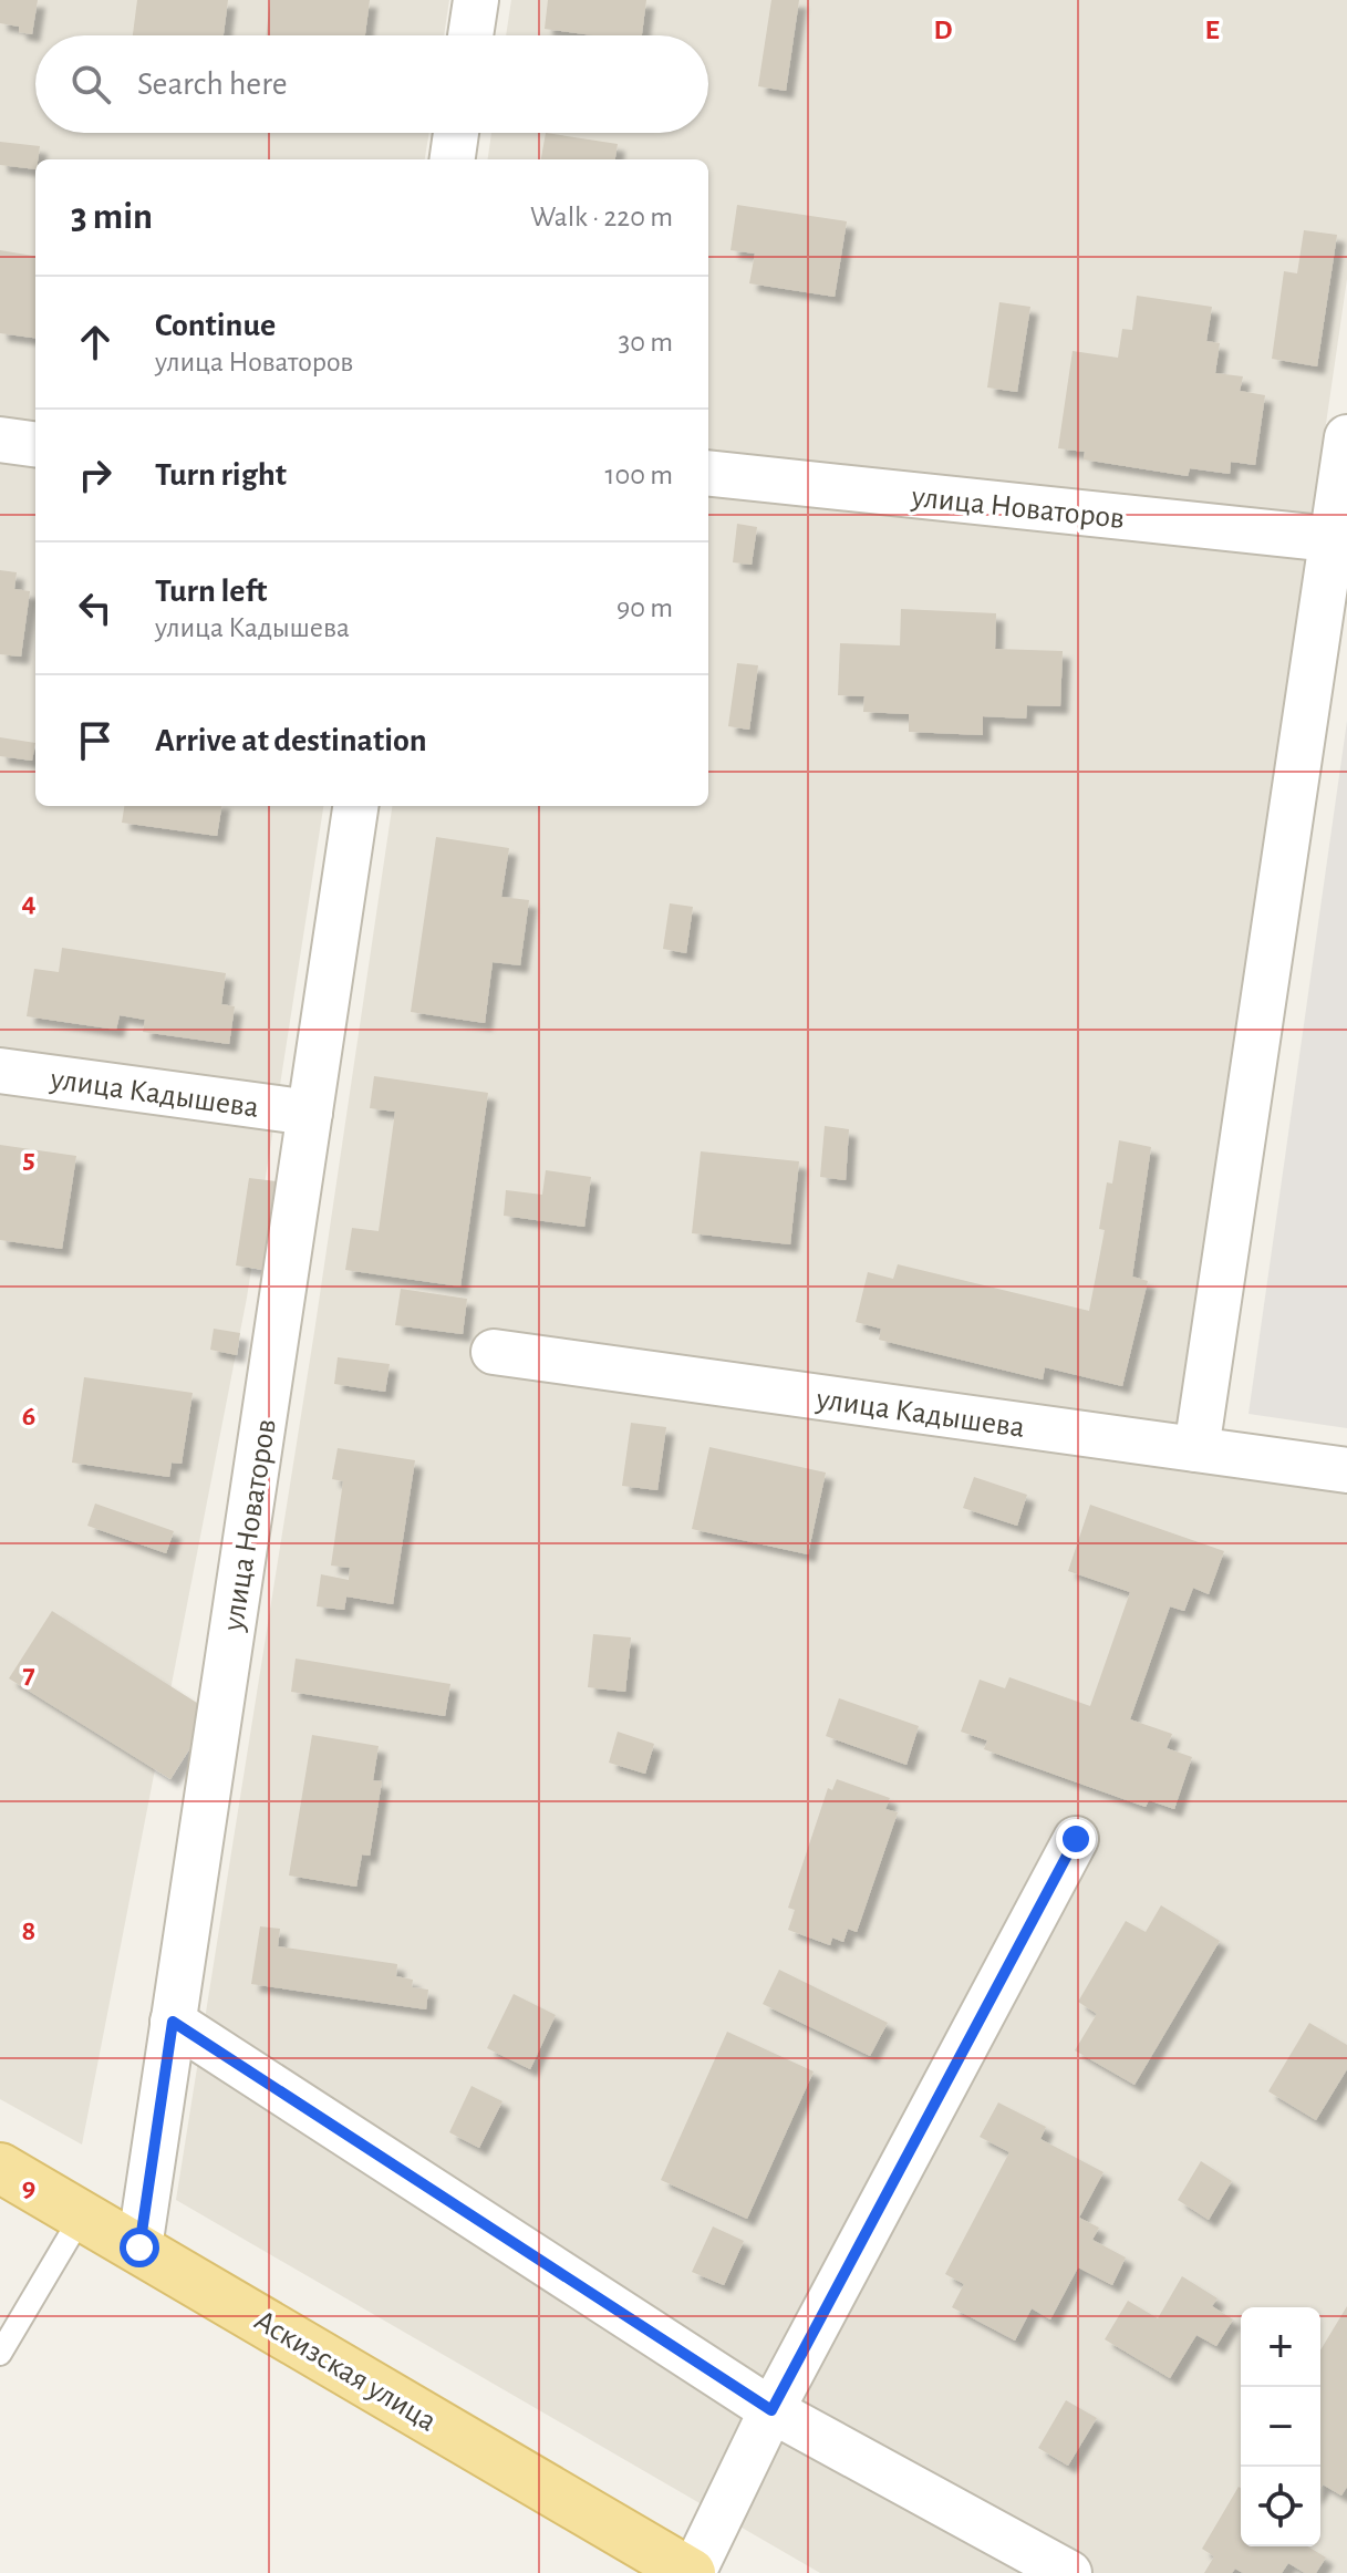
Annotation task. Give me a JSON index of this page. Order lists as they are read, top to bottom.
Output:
{
  "streets": {
    "main road": ["Аскизская улица"],
    "street": ["улица Новаторов", "улица Кадышева"]
  },
  "crossings": [
    ["улица Новаторов", "улица Кадышева"],
    ["улица Новаторов", "Аскизская улица"]
  ],
  "page": {
    "search": "Search here",
    "heading": ["3 min", "Walk · 220 m"],
    "list": [
      ["Continue", "улица Новаторов", "30 m"],
      ["Turn right", "100 m"],
      ["Turn left", "улица Кадышева", "90 m"],
      "Arrive at destination"
    ],
    "map_buttons": ["+", "−"]
  },
  "grid": {
    "columns": ["D", "E"],
    "rows": [
      "4",
      "5",
      "6",
      "7",
      "8",
      "9"
    ]
  }
}
